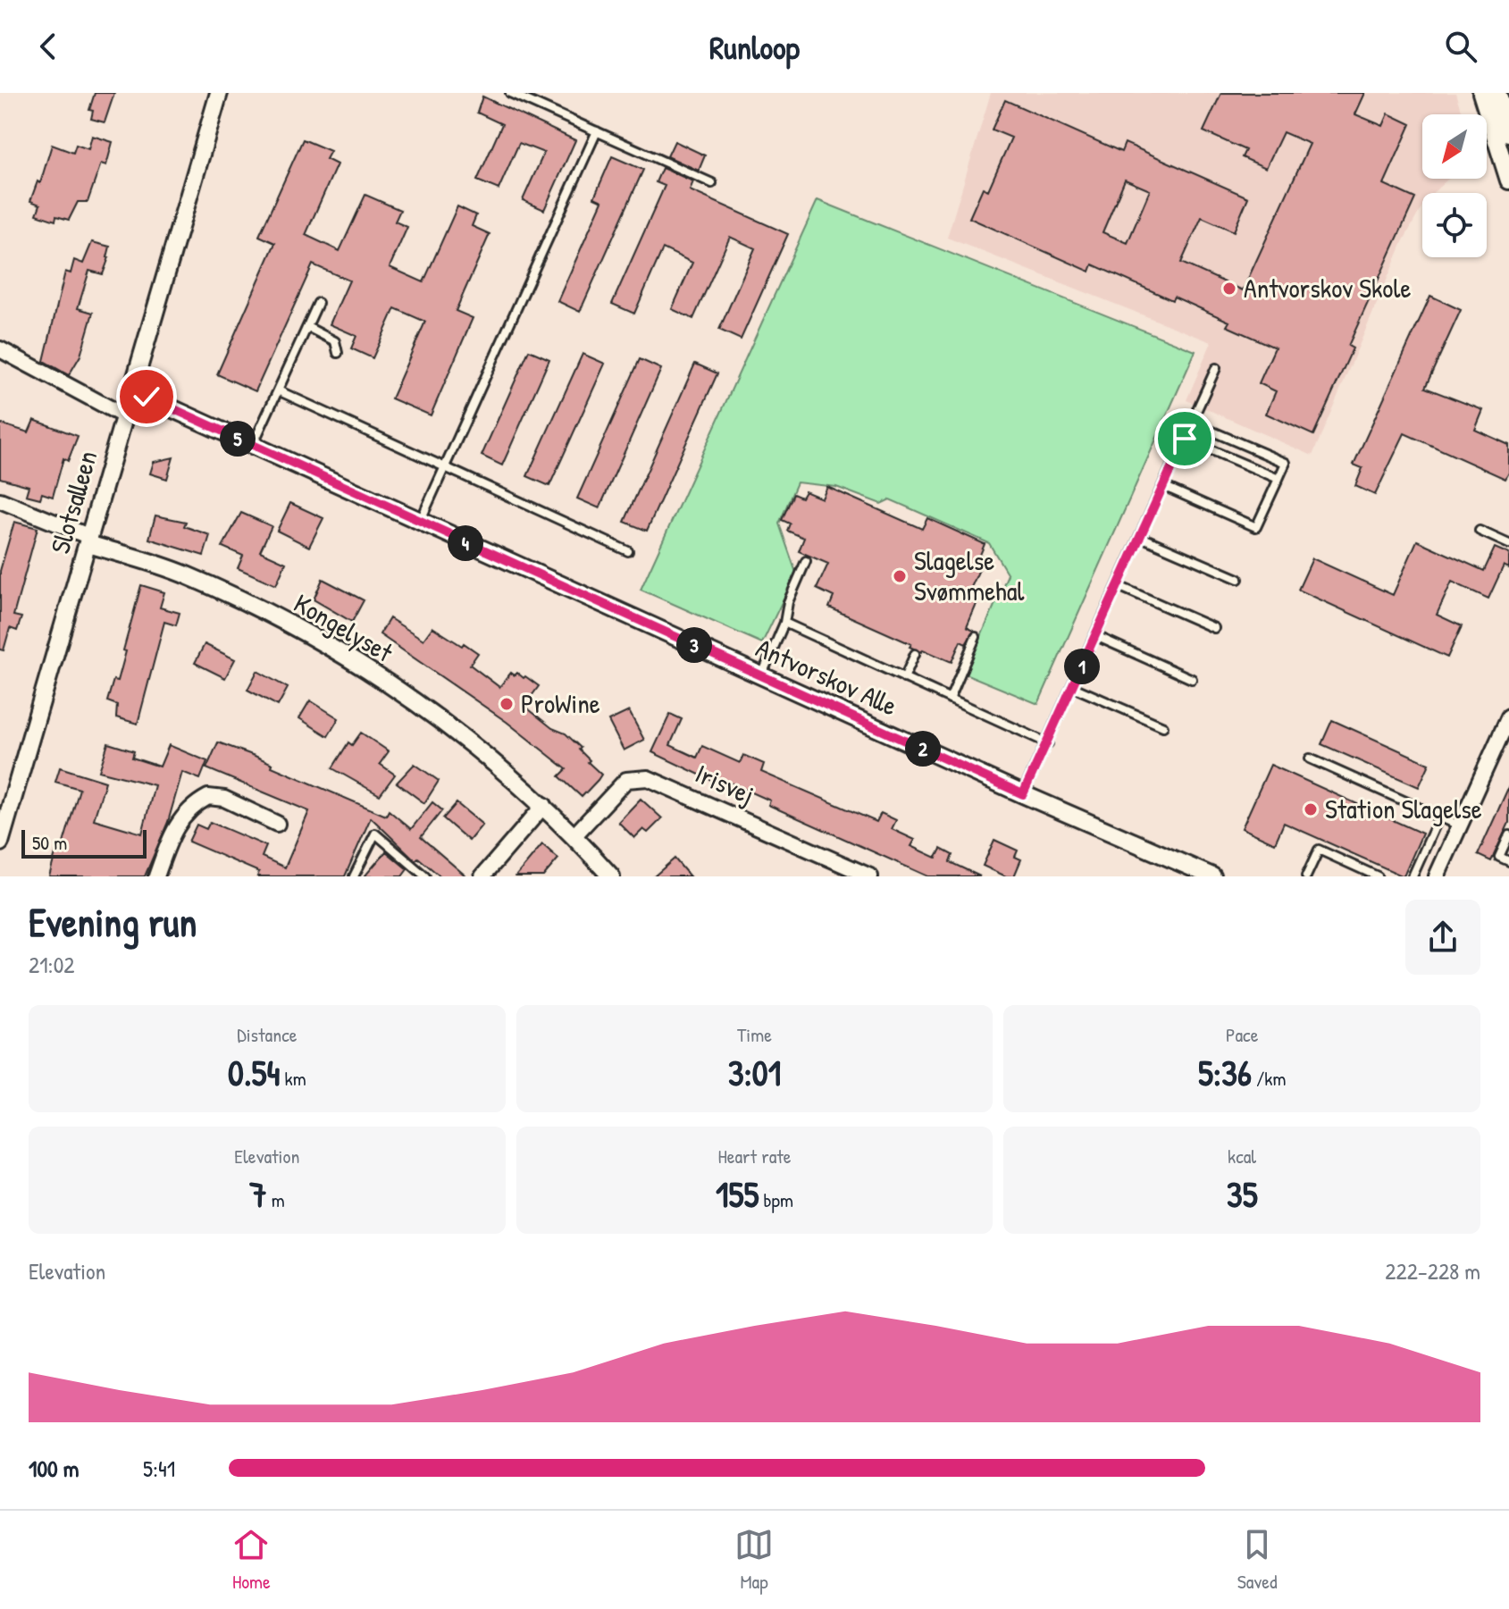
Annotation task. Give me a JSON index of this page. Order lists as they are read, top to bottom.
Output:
{
  "streets": {
    "street": [
      "Slotsalleen",
      "Kongelyset",
      "Antvorskov Alle",
      "Irisvej"
    ]
  },
  "crossings": [
    ["Slotsalleen", "Kongelyset"],
    ["Slotsalleen", "Antvorskov Alle"],
    ["Kongelyset", "Irisvej"]
  ],
  "places": [
    "Antvorskov Skole",
    "Slagelse Svømmehal",
    "ProWine",
    "Station Slagelse"
  ],
  "scale_bar": "50 m",
  "north": "bottom left",
  "page": {
    "header": "Runloop",
    "pins": [
      "5",
      "4",
      "3",
      "1",
      "2"
    ],
    "scale": "50 m",
    "heading": ["Evening run", "21:02"],
    "stats": [
      ["Distance", "0.54 km"],
      ["Time", "3:01"],
      ["Pace", "5:36 /km"],
      ["Elevation", "7 m"],
      ["Heart rate", "155 bpm"],
      ["kcal", "35"]
    ],
    "chart": ["Elevation", "222–228 m"],
    "list": [
      {
        "name": "100 m",
        "note": "5:41"
      }
    ],
    "tabs": ["Home", "Map", "Saved"]
  }
}
